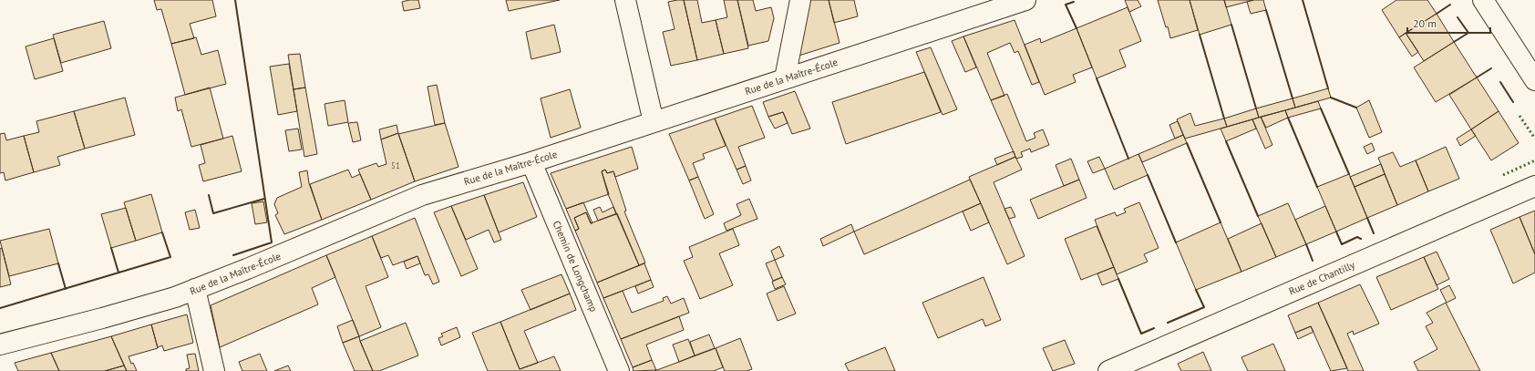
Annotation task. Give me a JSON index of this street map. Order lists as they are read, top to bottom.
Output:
{
  "streets": {
    "street": ["Rue de la Maître-École", "Chemin de Longchamp", "Rue de Chantilly"]
  },
  "crossings": [
    ["Rue de la Maître-École", "Chemin de Longchamp"]
  ],
  "house_numbers": ["51"],
  "scale_bar": "20 m"
}
